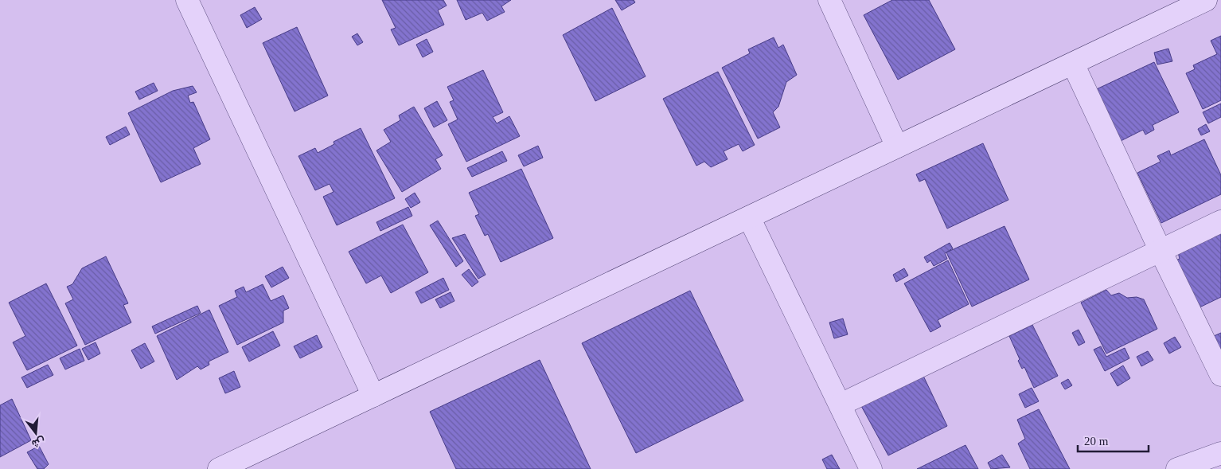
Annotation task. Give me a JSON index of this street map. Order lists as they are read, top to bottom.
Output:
{
  "scale_bar": "20 m",
  "north": "bottom"
}
